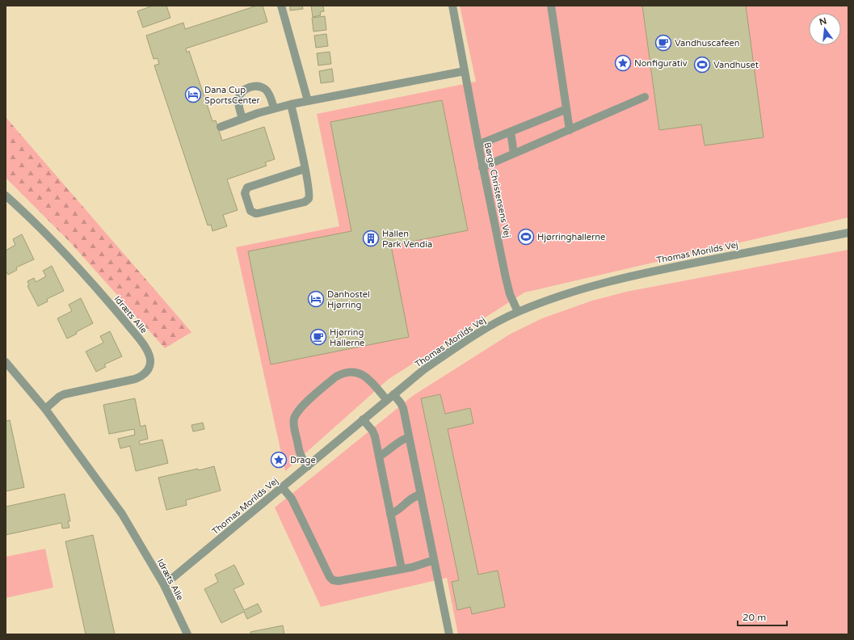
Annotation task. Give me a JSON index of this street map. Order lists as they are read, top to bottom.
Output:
{
  "streets": {
    "street": ["Børge Christensens Vej", "Thomas Morilds Vej", "Idræts Alle"]
  },
  "crossings": [
    ["Børge Christensens Vej", "Thomas Morilds Vej"],
    ["Thomas Morilds Vej", "Idræts Alle"]
  ],
  "places": {
    "cafe": ["Vandhuscafeen", "Hjørring Hallerne"],
    "place": ["Nonfigurativ", "Drage"],
    "sports": ["Vandhuset", "Hjørringhallerne"],
    "hotel": ["Dana Cup SportsCenter", "Danhostel Hjørring"],
    "building": ["Hallen Park Vendia"]
  },
  "scale_bar": "20 m",
  "north": "top"
}
